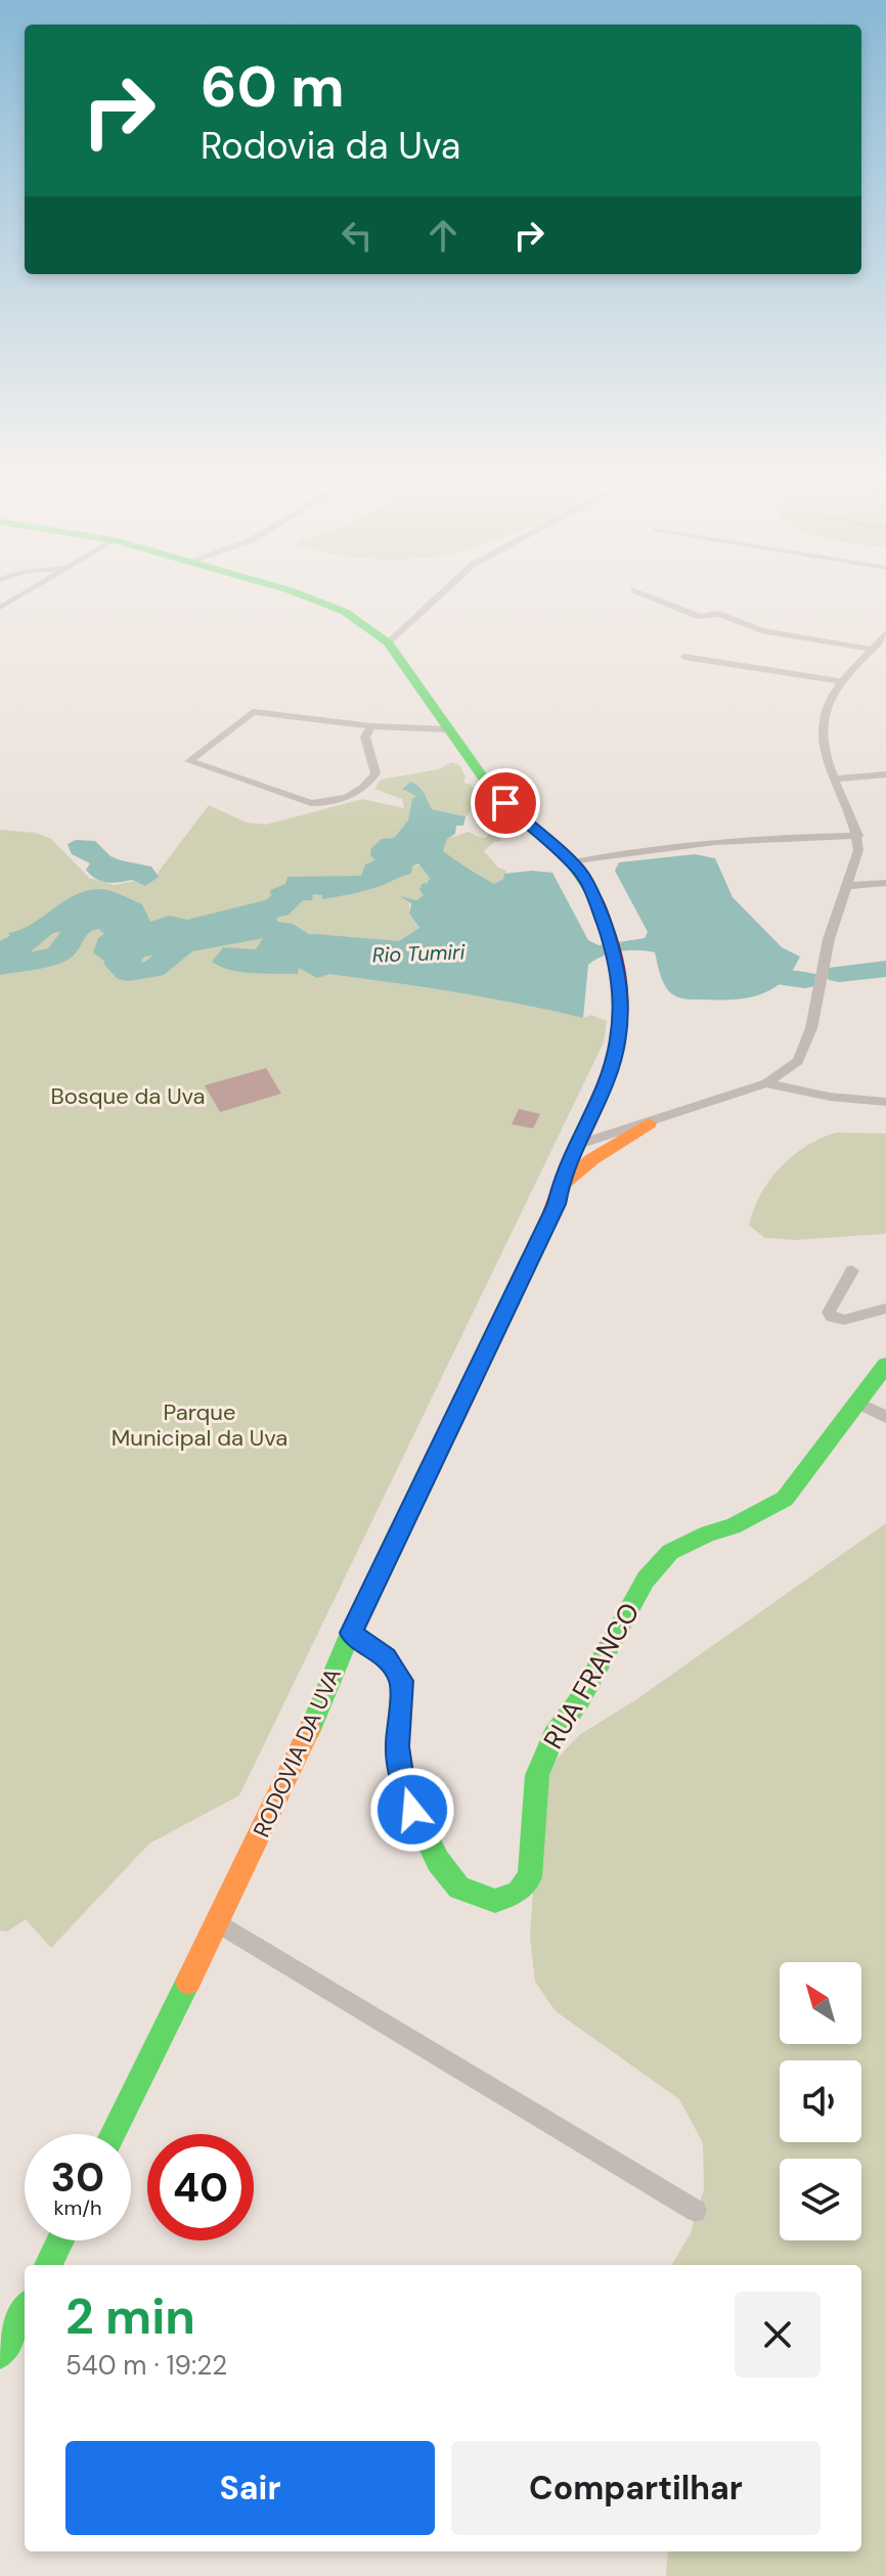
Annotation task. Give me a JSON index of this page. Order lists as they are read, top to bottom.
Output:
{
  "streets": {
    "street": ["RUA FRANCO", "RODOVIA DA UVA"]
  },
  "crossings": [
    ["RUA FRANCO", "RODOVIA DA UVA"]
  ],
  "water": ["Rio Tumiri"],
  "parks": ["Bosque da Uva", "Parque Municipal da Uva"],
  "north": "top left",
  "page": {
    "turn": ["60 m", "Rodovia da Uva"],
    "speed": "30 km/h",
    "limit": "40",
    "heading": ["2 min", "540 m · 19:22"],
    "buttons": ["Sair", "Compartilhar"]
  }
}
